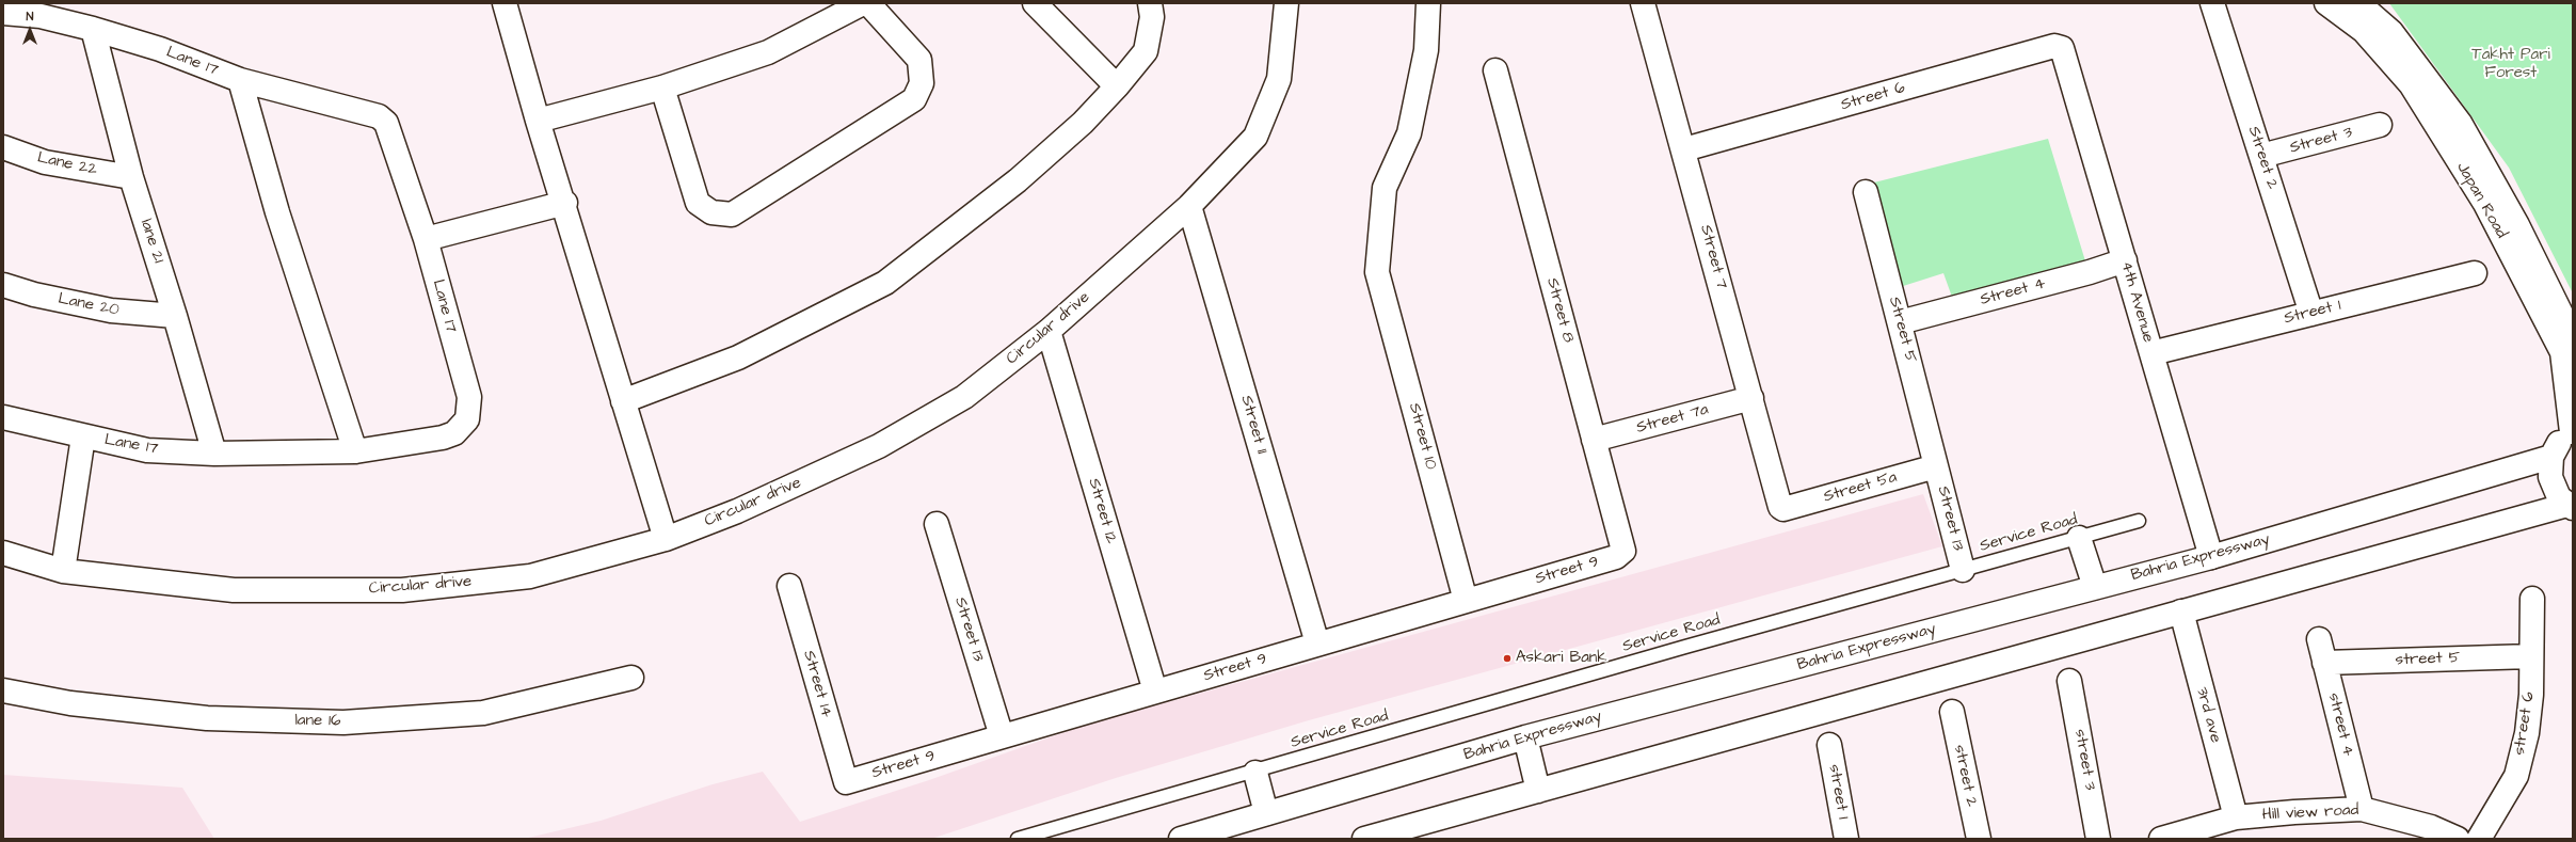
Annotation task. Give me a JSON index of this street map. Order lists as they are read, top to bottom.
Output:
{
  "streets": {
    "street": [
      "Lane 17",
      "Street 6",
      "Street 3",
      "Street 2",
      "Lane 22",
      "Japan Road",
      "lane 21",
      "Street 7",
      "Street 4",
      "4th Avenue",
      "Lane 20",
      "Street 8",
      "Street 1",
      "Circular drive",
      "Street 5",
      "Street 7a",
      "Street 11",
      "Street 10",
      "Street 5a",
      "Street 12",
      "Street 13",
      "Bahria Expressway",
      "Street 9",
      "street 5",
      "Street 14",
      "3rd ave",
      "lane 16",
      "street 6",
      "street 4",
      "street 3",
      "street 2",
      "street 1",
      "Hill view road"
    ],
    "lane": ["Service Road"]
  },
  "crossings": [
    ["Lane 17", "lane 21"],
    ["Street 6", "Street 7"],
    ["Street 6", "4th Avenue"],
    ["Street 3", "Street 2"],
    ["Street 2", "Street 1"],
    ["Lane 22", "lane 21"],
    ["lane 21", "Lane 20"],
    ["Street 7", "Street 7a"],
    ["Street 7", "Street 5a"],
    ["Street 4", "4th Avenue"],
    ["Street 4", "Street 5"],
    ["4th Avenue", "Street 1"],
    ["4th Avenue", "Bahria Expressway"],
    ["Street 8", "Street 7a"],
    ["Street 8", "Street 9"],
    ["Circular drive", "Street 11"],
    ["Circular drive", "Street 12"],
    ["Street 5", "Street 5a"],
    ["Street 5", "Street 13"],
    ["Street 11", "Street 9"],
    ["Street 10", "Street 9"],
    ["Street 5a", "Street 13"],
    ["Street 12", "Street 9"],
    ["Street 13", "Service Road"],
    ["Street 13", "Street 9"],
    ["Street 9", "Street 14"],
    ["street 5", "street 6"],
    ["street 5", "street 4"],
    ["3rd ave", "Hill view road"],
    ["street 4", "Hill view road"]
  ],
  "parks": ["Takht Pari Forest"],
  "places": ["Askari Bank"],
  "north": "top"
}
